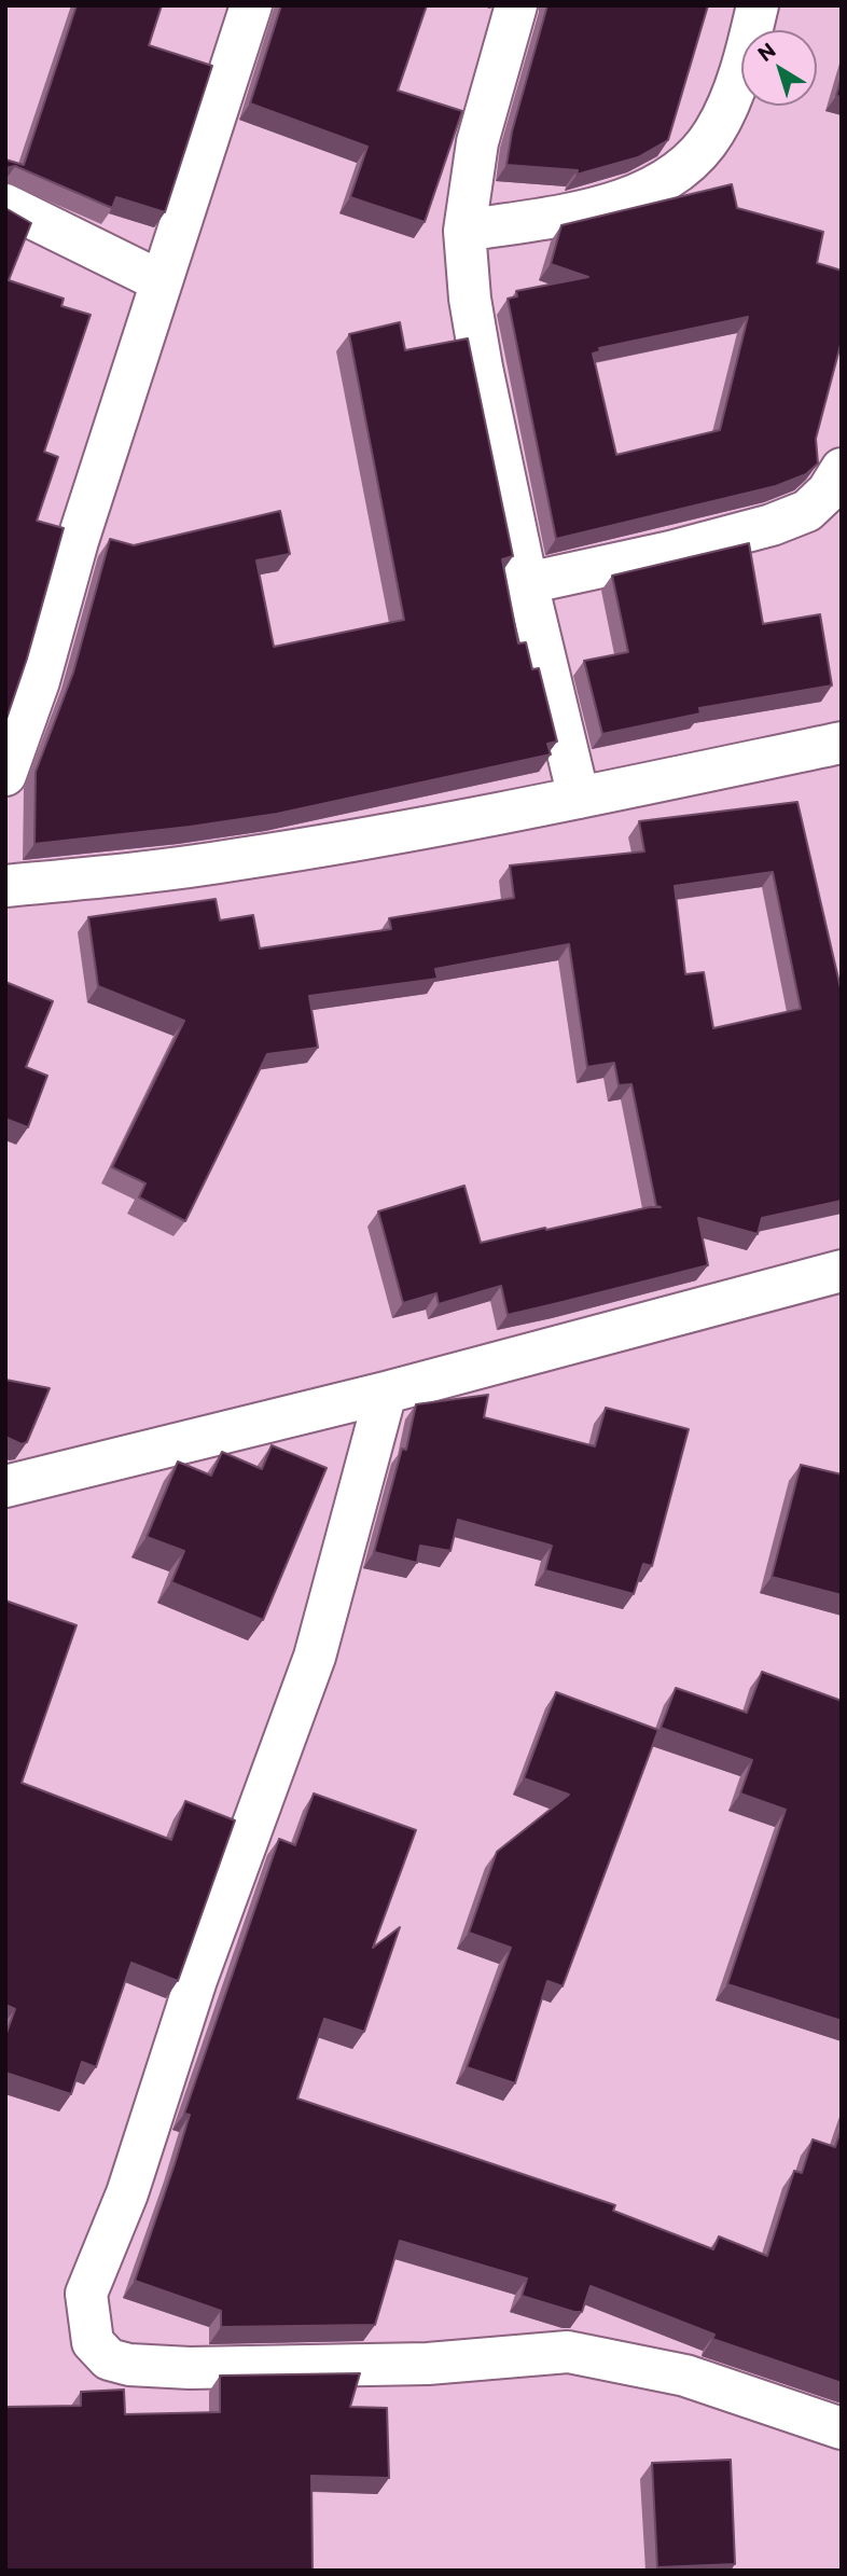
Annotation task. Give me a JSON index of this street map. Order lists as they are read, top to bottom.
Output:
{
  "north": "top left"
}
